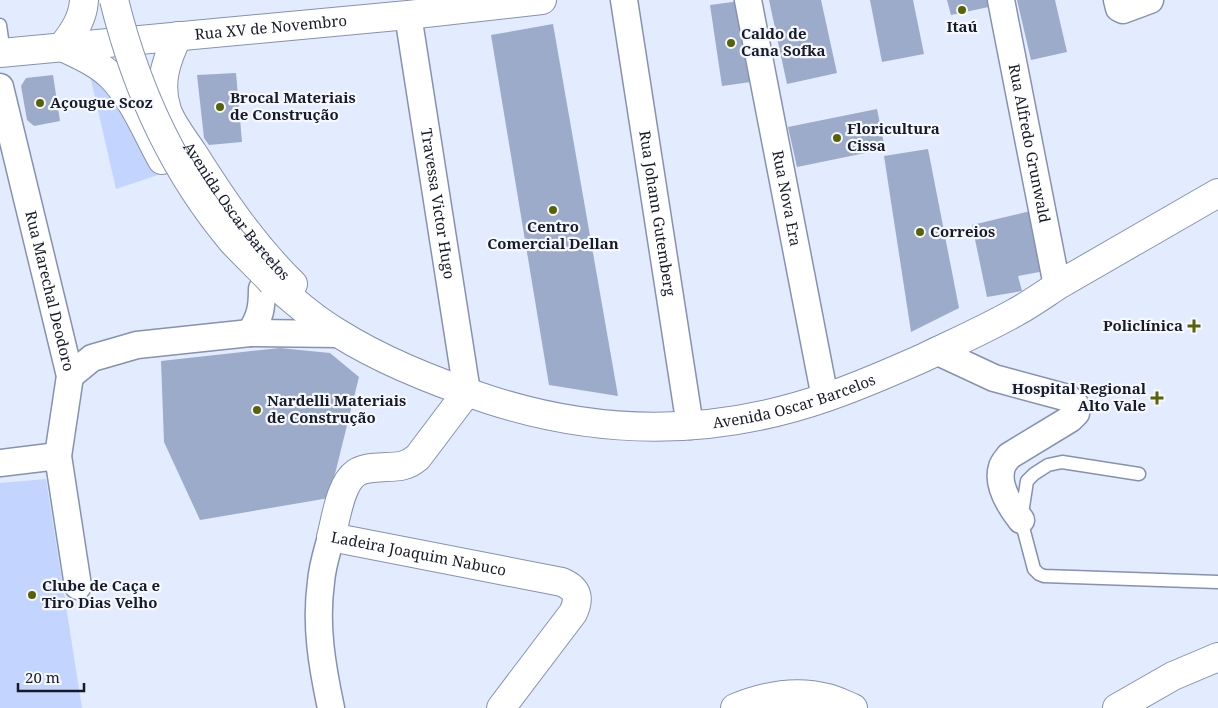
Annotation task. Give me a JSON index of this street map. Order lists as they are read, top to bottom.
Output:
{
  "streets": {
    "main road": ["Rua XV de Novembro", "Avenida Oscar Barcelos", "Ladeira Joaquim Nabuco"],
    "street": [
      "Rua Alfredo Grunwald",
      "Rua Nova Era",
      "Travessa Victor Hugo",
      "Rua Johann Gutemberg",
      "Rua Marechal Deodoro"
    ]
  },
  "crossings": [
    ["Rua XV de Novembro", "Travessa Victor Hugo"],
    ["Rua XV de Novembro", "Avenida Oscar Barcelos"],
    ["Rua Alfredo Grunwald", "Avenida Oscar Barcelos"],
    ["Rua Nova Era", "Avenida Oscar Barcelos"],
    ["Travessa Victor Hugo", "Avenida Oscar Barcelos"],
    ["Travessa Victor Hugo", "Ladeira Joaquim Nabuco"],
    ["Avenida Oscar Barcelos", "Rua Johann Gutemberg"],
    ["Avenida Oscar Barcelos", "Ladeira Joaquim Nabuco"]
  ],
  "places": {
    "other": [
      "Itaú",
      "Caldo de Cana Sofka",
      "Açougue Scoz",
      "Brocal Materiais de Construção",
      "Floricultura Cissa",
      "Centro Comercial Dellan",
      "Correios",
      "Nardelli Materiais de Construção",
      "Clube de Caça e Tiro Dias Velho"
    ],
    "health": ["Policlínica", "Hospital Regional Alto Vale"]
  },
  "scale_bar": "20 m"
}
